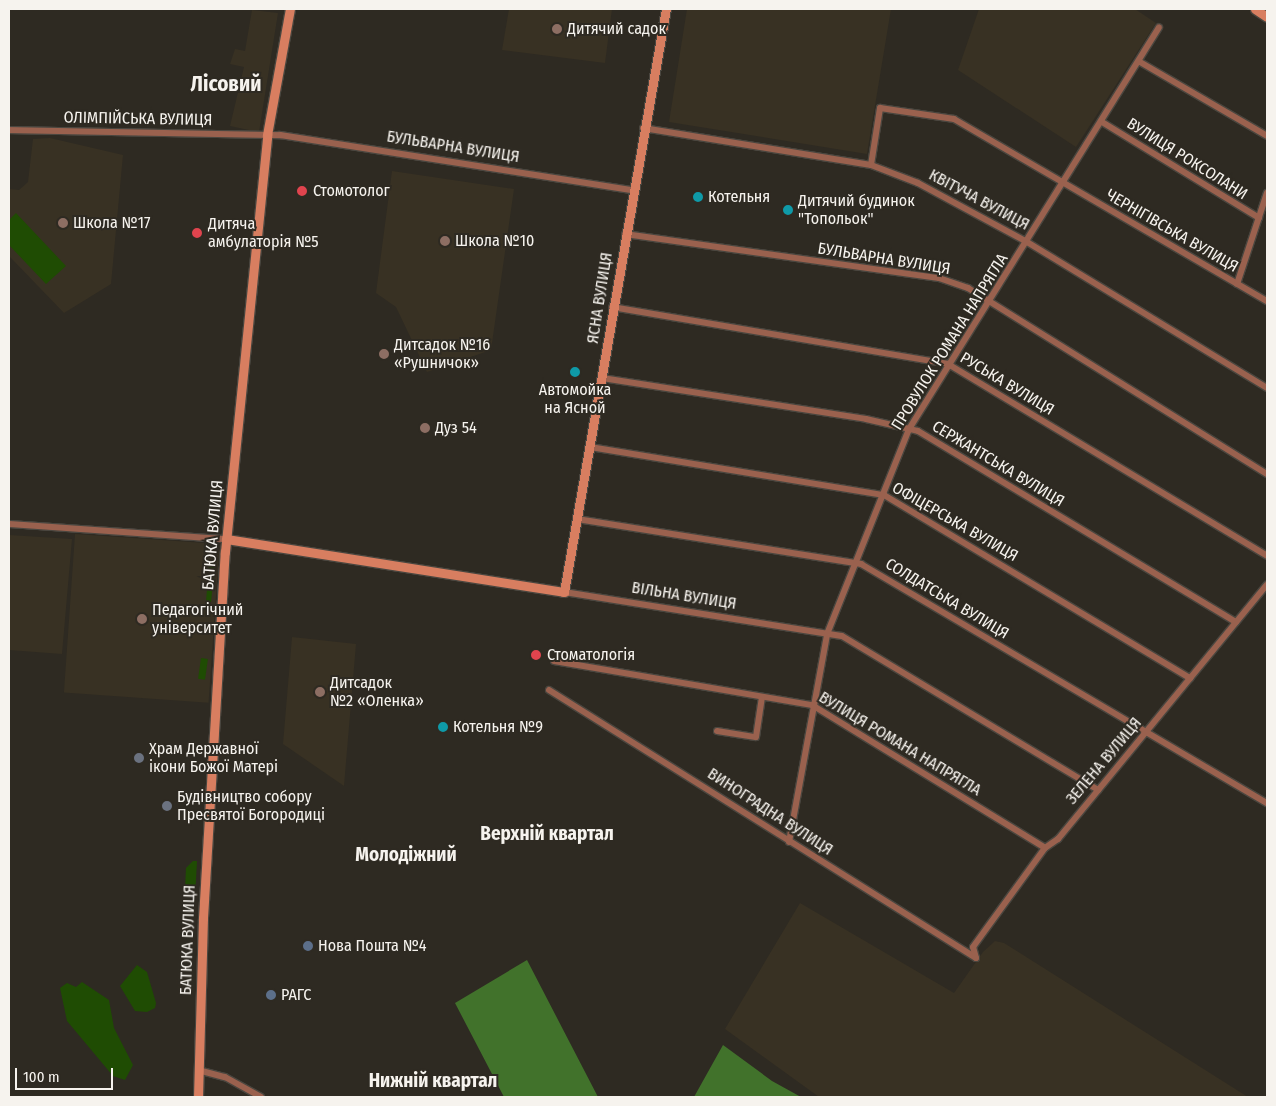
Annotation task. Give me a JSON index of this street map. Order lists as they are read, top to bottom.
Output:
{
  "streets": {
    "street": [
      "ОЛІМПІЙСЬКА ВУЛИЦЯ",
      "БУЛЬВАРНА ВУЛИЦЯ",
      "ВУЛИЦЯ РОКСОЛАНИ",
      "КВІТУЧА ВУЛИЦЯ",
      "ЧЕРНІГІВСЬКА ВУЛИЦЯ",
      "ЯСНА ВУЛИЦЯ",
      "ПРОВУЛОК РОМАНА НАПРЯГЛА",
      "РУСЬКА ВУЛИЦЯ",
      "СЕРЖАНТСЬКА ВУЛИЦЯ",
      "ОФІЦЕРСЬКА ВУЛИЦЯ",
      "БАТЮКА ВУЛИЦЯ",
      "ВІЛЬНА ВУЛИЦЯ",
      "СОЛДАТСЬКА ВУЛИЦЯ",
      "ВУЛИЦЯ РОМАНА НАПРЯГЛА",
      "ЗЕЛЕНА ВУЛИЦЯ",
      "ВИНОГРАДНА ВУЛИЦЯ"
    ]
  },
  "crossings": [
    ["ОЛІМПІЙСЬКА ВУЛИЦЯ", "БУЛЬВАРНА ВУЛИЦЯ"],
    ["ОЛІМПІЙСЬКА ВУЛИЦЯ", "БАТЮКА ВУЛИЦЯ"],
    ["БУЛЬВАРНА ВУЛИЦЯ", "ЯСНА ВУЛИЦЯ"],
    ["БУЛЬВАРНА ВУЛИЦЯ", "ПРОВУЛОК РОМАНА НАПРЯГЛА"],
    ["БУЛЬВАРНА ВУЛИЦЯ", "БАТЮКА ВУЛИЦЯ"],
    ["ВУЛИЦЯ РОКСОЛАНИ", "ПРОВУЛОК РОМАНА НАПРЯГЛА"],
    ["КВІТУЧА ВУЛИЦЯ", "ЧЕРНІГІВСЬКА ВУЛИЦЯ"],
    ["КВІТУЧА ВУЛИЦЯ", "ЯСНА ВУЛИЦЯ"],
    ["КВІТУЧА ВУЛИЦЯ", "ПРОВУЛОК РОМАНА НАПРЯГЛА"],
    ["ЧЕРНІГІВСЬКА ВУЛИЦЯ", "ПРОВУЛОК РОМАНА НАПРЯГЛА"],
    ["ЯСНА ВУЛИЦЯ", "РУСЬКА ВУЛИЦЯ"],
    ["ЯСНА ВУЛИЦЯ", "СЕРЖАНТСЬКА ВУЛИЦЯ"],
    ["ЯСНА ВУЛИЦЯ", "ОФІЦЕРСЬКА ВУЛИЦЯ"],
    ["ЯСНА ВУЛИЦЯ", "ВІЛЬНА ВУЛИЦЯ"],
    ["ЯСНА ВУЛИЦЯ", "СОЛДАТСЬКА ВУЛИЦЯ"],
    ["ПРОВУЛОК РОМАНА НАПРЯГЛА", "РУСЬКА ВУЛИЦЯ"],
    ["ПРОВУЛОК РОМАНА НАПРЯГЛА", "СЕРЖАНТСЬКА ВУЛИЦЯ"],
    ["ПРОВУЛОК РОМАНА НАПРЯГЛА", "ОФІЦЕРСЬКА ВУЛИЦЯ"],
    ["ПРОВУЛОК РОМАНА НАПРЯГЛА", "ВІЛЬНА ВУЛИЦЯ"],
    ["ПРОВУЛОК РОМАНА НАПРЯГЛА", "СОЛДАТСЬКА ВУЛИЦЯ"],
    ["ПРОВУЛОК РОМАНА НАПРЯГЛА", "ВУЛИЦЯ РОМАНА НАПРЯГЛА"],
    ["ПРОВУЛОК РОМАНА НАПРЯГЛА", "ВИНОГРАДНА ВУЛИЦЯ"],
    ["СЕРЖАНТСЬКА ВУЛИЦЯ", "ЗЕЛЕНА ВУЛИЦЯ"],
    ["ОФІЦЕРСЬКА ВУЛИЦЯ", "ЗЕЛЕНА ВУЛИЦЯ"],
    ["БАТЮКА ВУЛИЦЯ", "ВІЛЬНА ВУЛИЦЯ"],
    ["ВІЛЬНА ВУЛИЦЯ", "ЗЕЛЕНА ВУЛИЦЯ"],
    ["СОЛДАТСЬКА ВУЛИЦЯ", "ЗЕЛЕНА ВУЛИЦЯ"],
    ["ВУЛИЦЯ РОМАНА НАПРЯГЛА", "ЗЕЛЕНА ВУЛИЦЯ"],
    ["ЗЕЛЕНА ВУЛИЦЯ", "ВИНОГРАДНА ВУЛИЦЯ"]
  ],
  "districts": [
    "Лісовий",
    "Верхній квартал",
    "Молодіжний",
    "Нижній квартал"
  ],
  "places": [
    "Дитячий садок",
    "Стомотолог",
    "Котельня",
    "Дитячий будинок \"Топольок\"",
    "Школа №17",
    "Дитяча амбулаторія №5",
    "Школа №10",
    "Дитсадок №16 «Рушничок»",
    "Автомойка на Ясной",
    "Дуз 54",
    "Педагогічний університет",
    "Стоматологія",
    "Дитсадок №2 «Оленка»",
    "Котельня №9",
    "Храм Державної ікони Божої Матері",
    "Будівництво собору Пресвятої Богородиці",
    "Нова Пошта №4",
    "РАГС"
  ],
  "scale_bar": "100 m"
}
